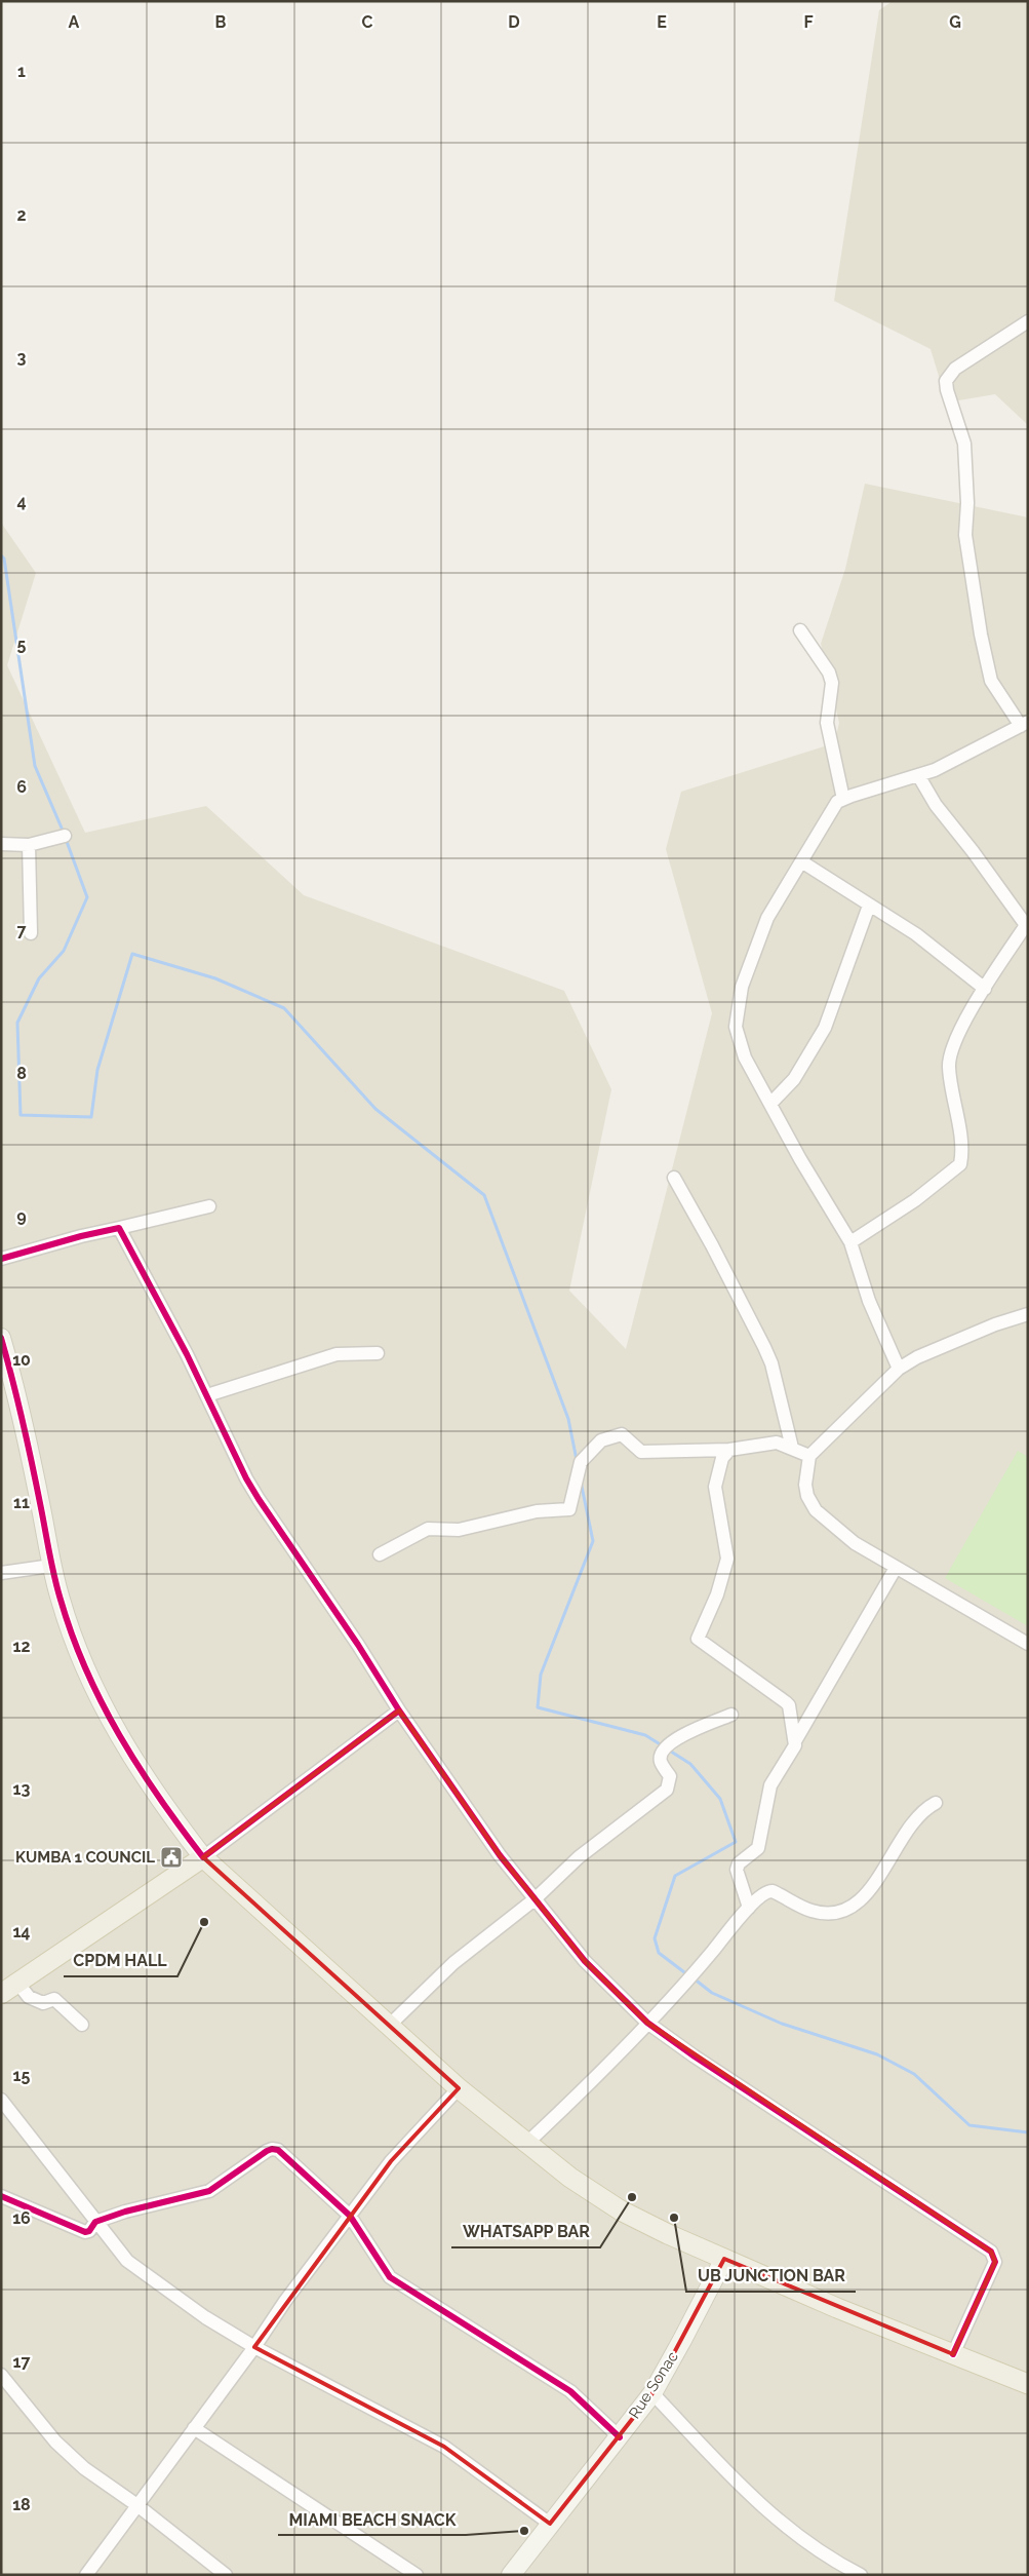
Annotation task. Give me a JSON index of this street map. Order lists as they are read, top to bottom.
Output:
{
  "streets": {
    "street": ["Rue Sonac"]
  },
  "places": {
    "public building": ["KUMBA 1 COUNCIL"],
    "other": [
      "CPDM HALL",
      "WHATSAPP BAR",
      "UB JUNCTION BAR",
      "MIAMI BEACH SNACK"
    ]
  },
  "grid": {
    "columns": [
      "A",
      "B",
      "C",
      "D",
      "E",
      "F",
      "G"
    ],
    "rows": [
      "1",
      "2",
      "3",
      "4",
      "5",
      "6",
      "7",
      "8",
      "9",
      "10",
      "11",
      "12",
      "13",
      "14",
      "15",
      "16",
      "17",
      "18"
    ]
  }
}
